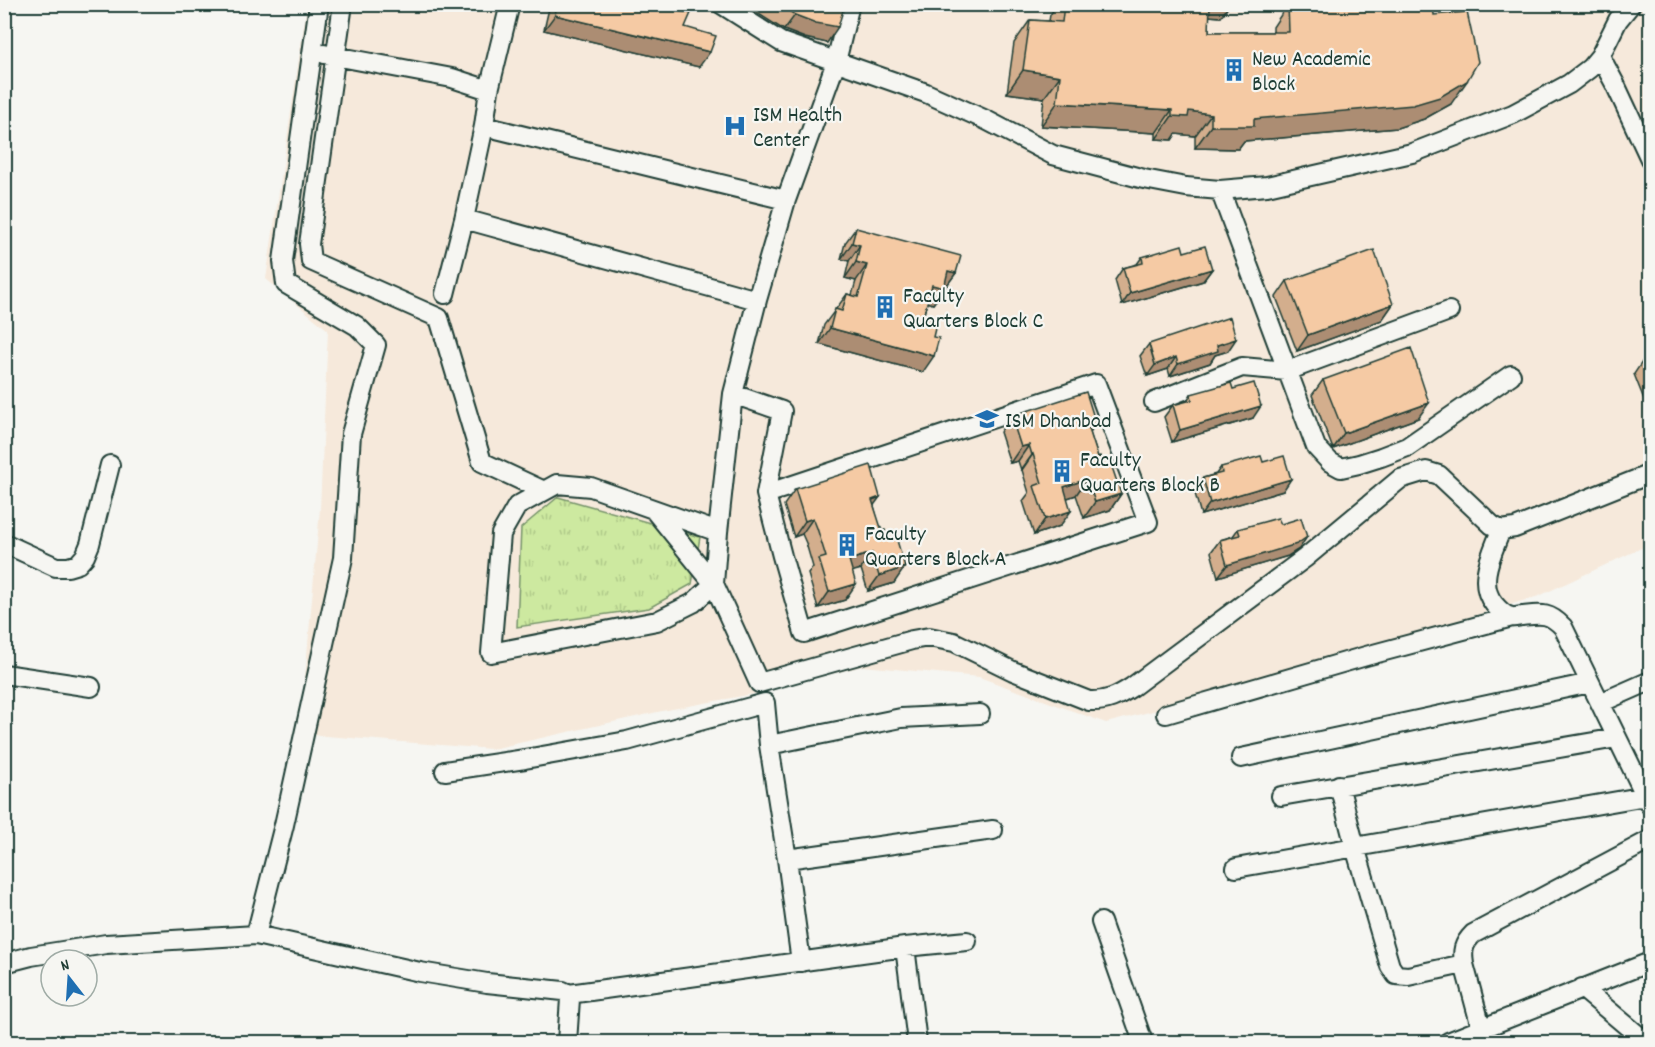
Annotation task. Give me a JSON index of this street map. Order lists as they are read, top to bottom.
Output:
{
  "places": {
    "building": [
      "New Academic Block",
      "Faculty Quarters Block C",
      "Faculty Quarters Block B",
      "Faculty Quarters Block A"
    ],
    "hospital": ["ISM Health Center"],
    "school or university": ["ISM Dhanbad"]
  },
  "north": "top"
}
